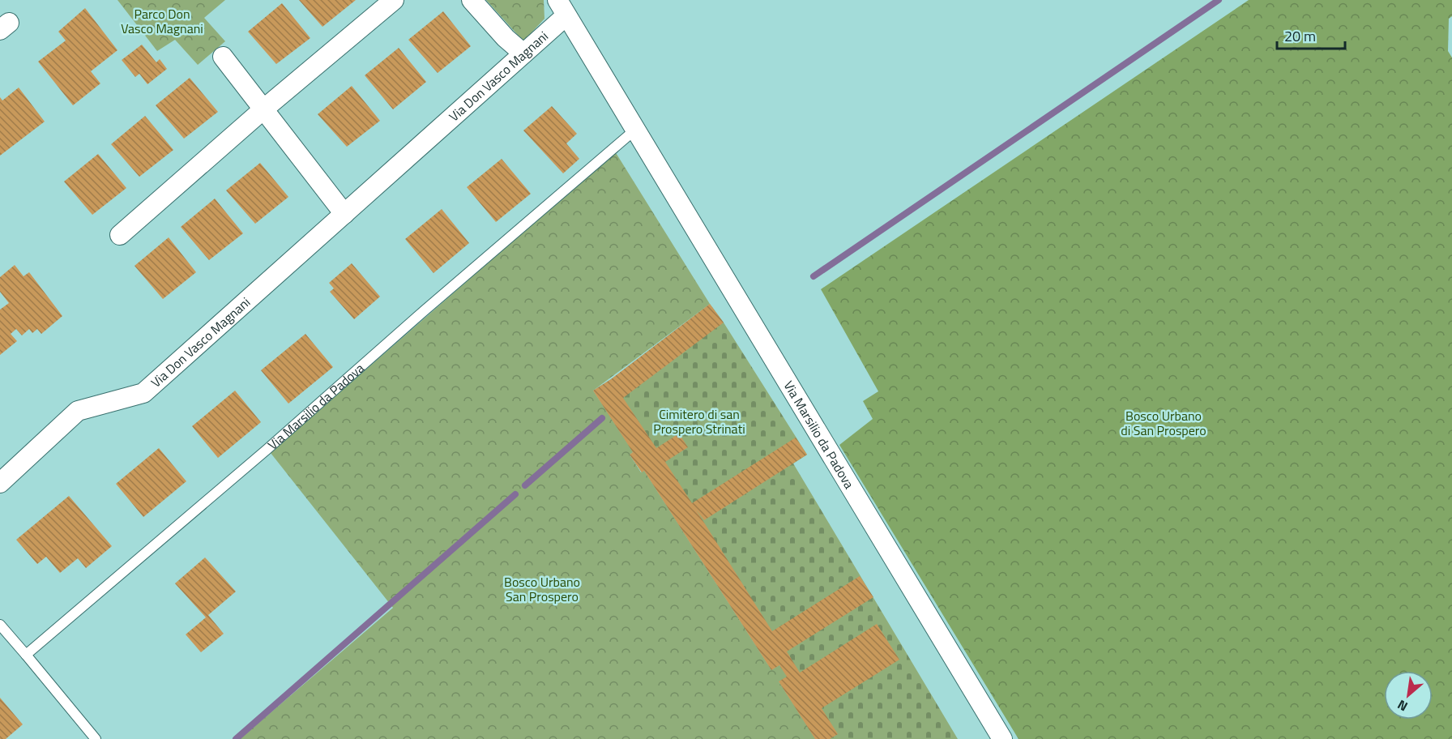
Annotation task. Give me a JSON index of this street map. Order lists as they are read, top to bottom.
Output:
{
  "streets": {
    "street": ["Via Don Vasco Magnani", "Via Marsilio da Padova"]
  },
  "crossings": [
    ["Via Don Vasco Magnani", "Via Marsilio da Padova"]
  ],
  "parks": [
    "Parco Don Vasco Magnani",
    "Cimitero di san Prospero Strinati",
    "Bosco Urbano di San Prospero",
    "Bosco Urbano San Prospero"
  ],
  "scale_bar": "20 m",
  "north": "bottom left"
}
